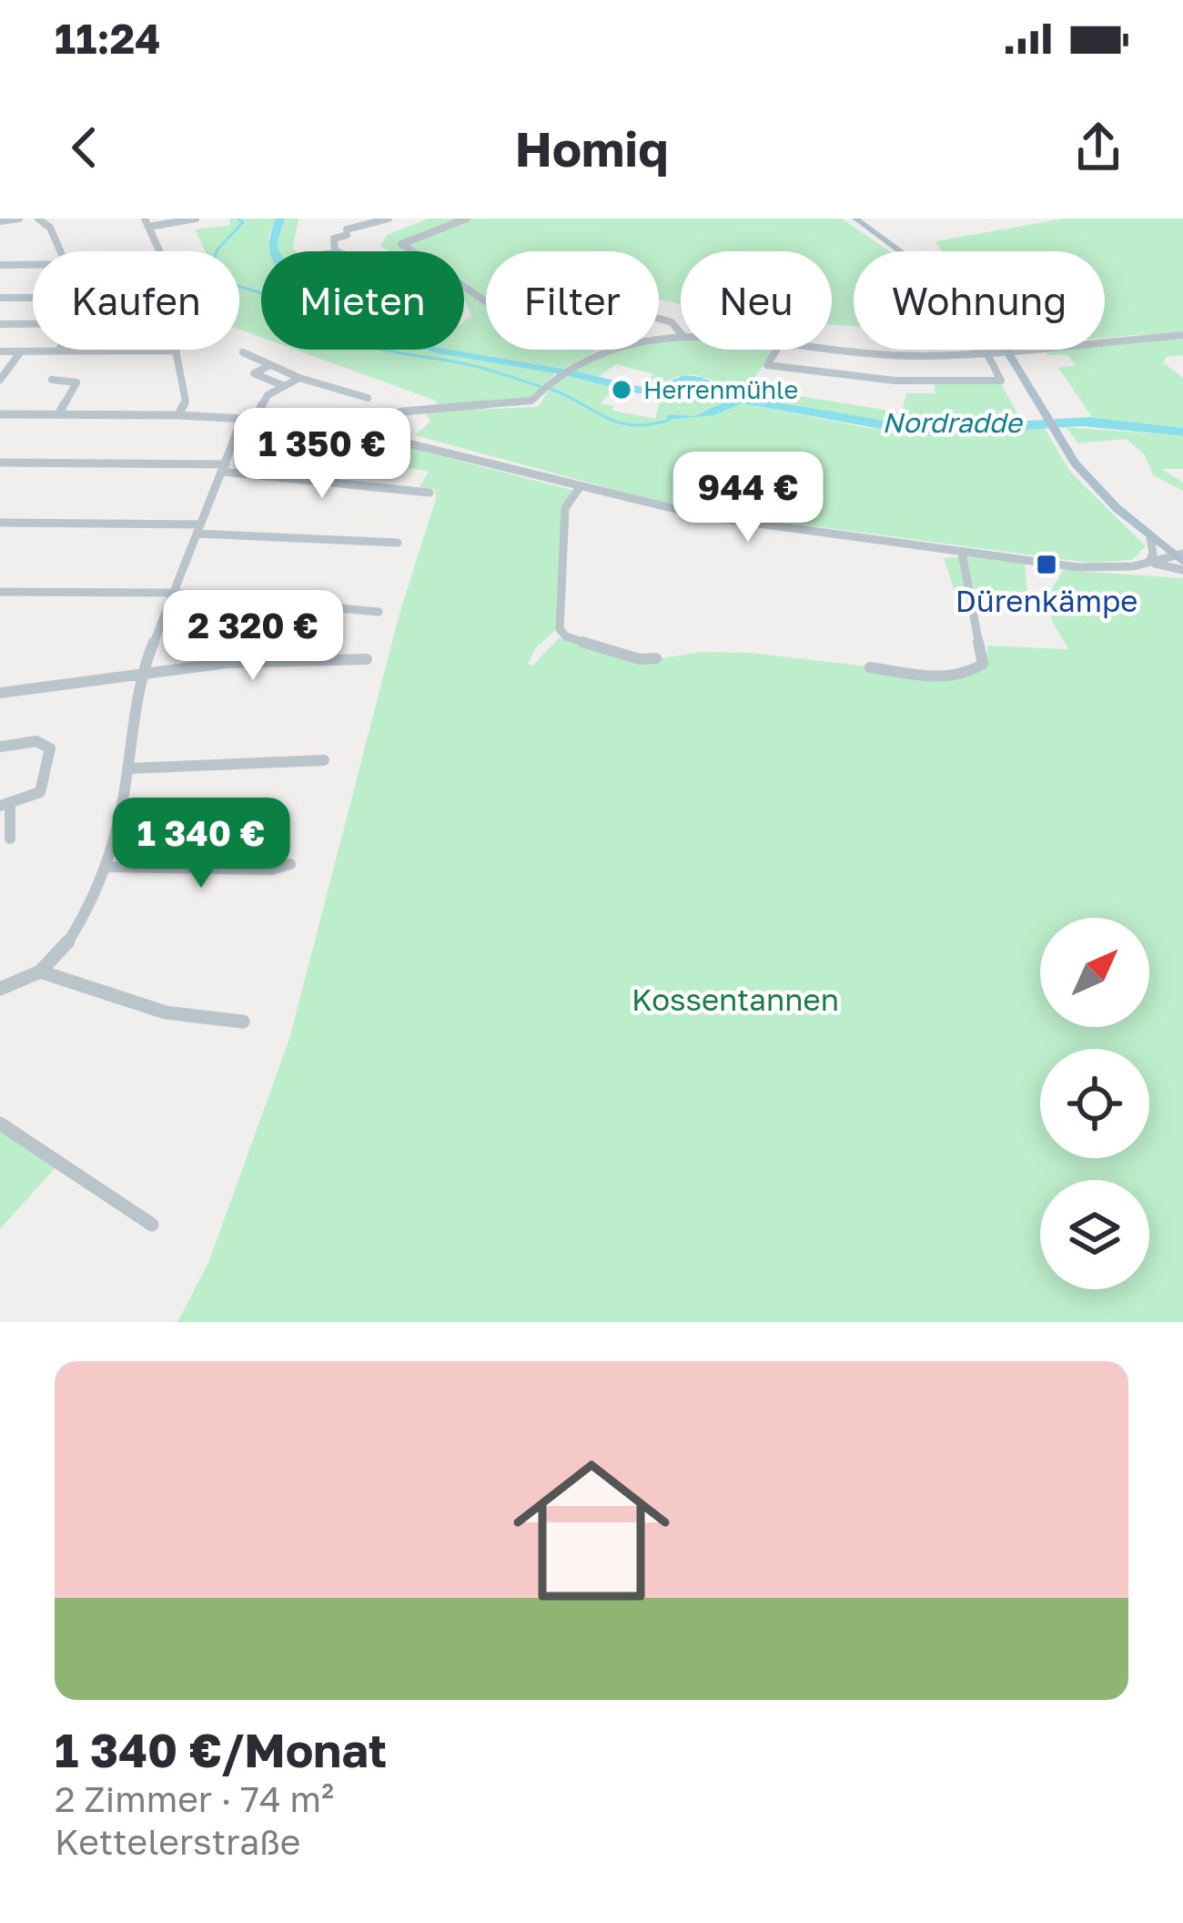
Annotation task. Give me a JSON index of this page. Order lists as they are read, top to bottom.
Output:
{
  "water": ["Nordradde"],
  "parks": ["Kossentannen"],
  "places": {
    "other": ["Herrenmühle"],
    "transit": ["Dürenkämpe"]
  },
  "north": "top right",
  "page": {
    "status": "11:24",
    "header": "Homiq",
    "chip": [
      "Kaufen",
      "Mieten",
      "Filter",
      "Neu",
      "Wohnung"
    ],
    "price": [
      "1 350 €",
      "944 €",
      "2 320 €",
      "1 340 €"
    ],
    "list": [
      {
        "name": "1 340 €/Monat",
        "note": "2 Zimmer · 74 m² · Kettelerstraße"
      }
    ]
  }
}
